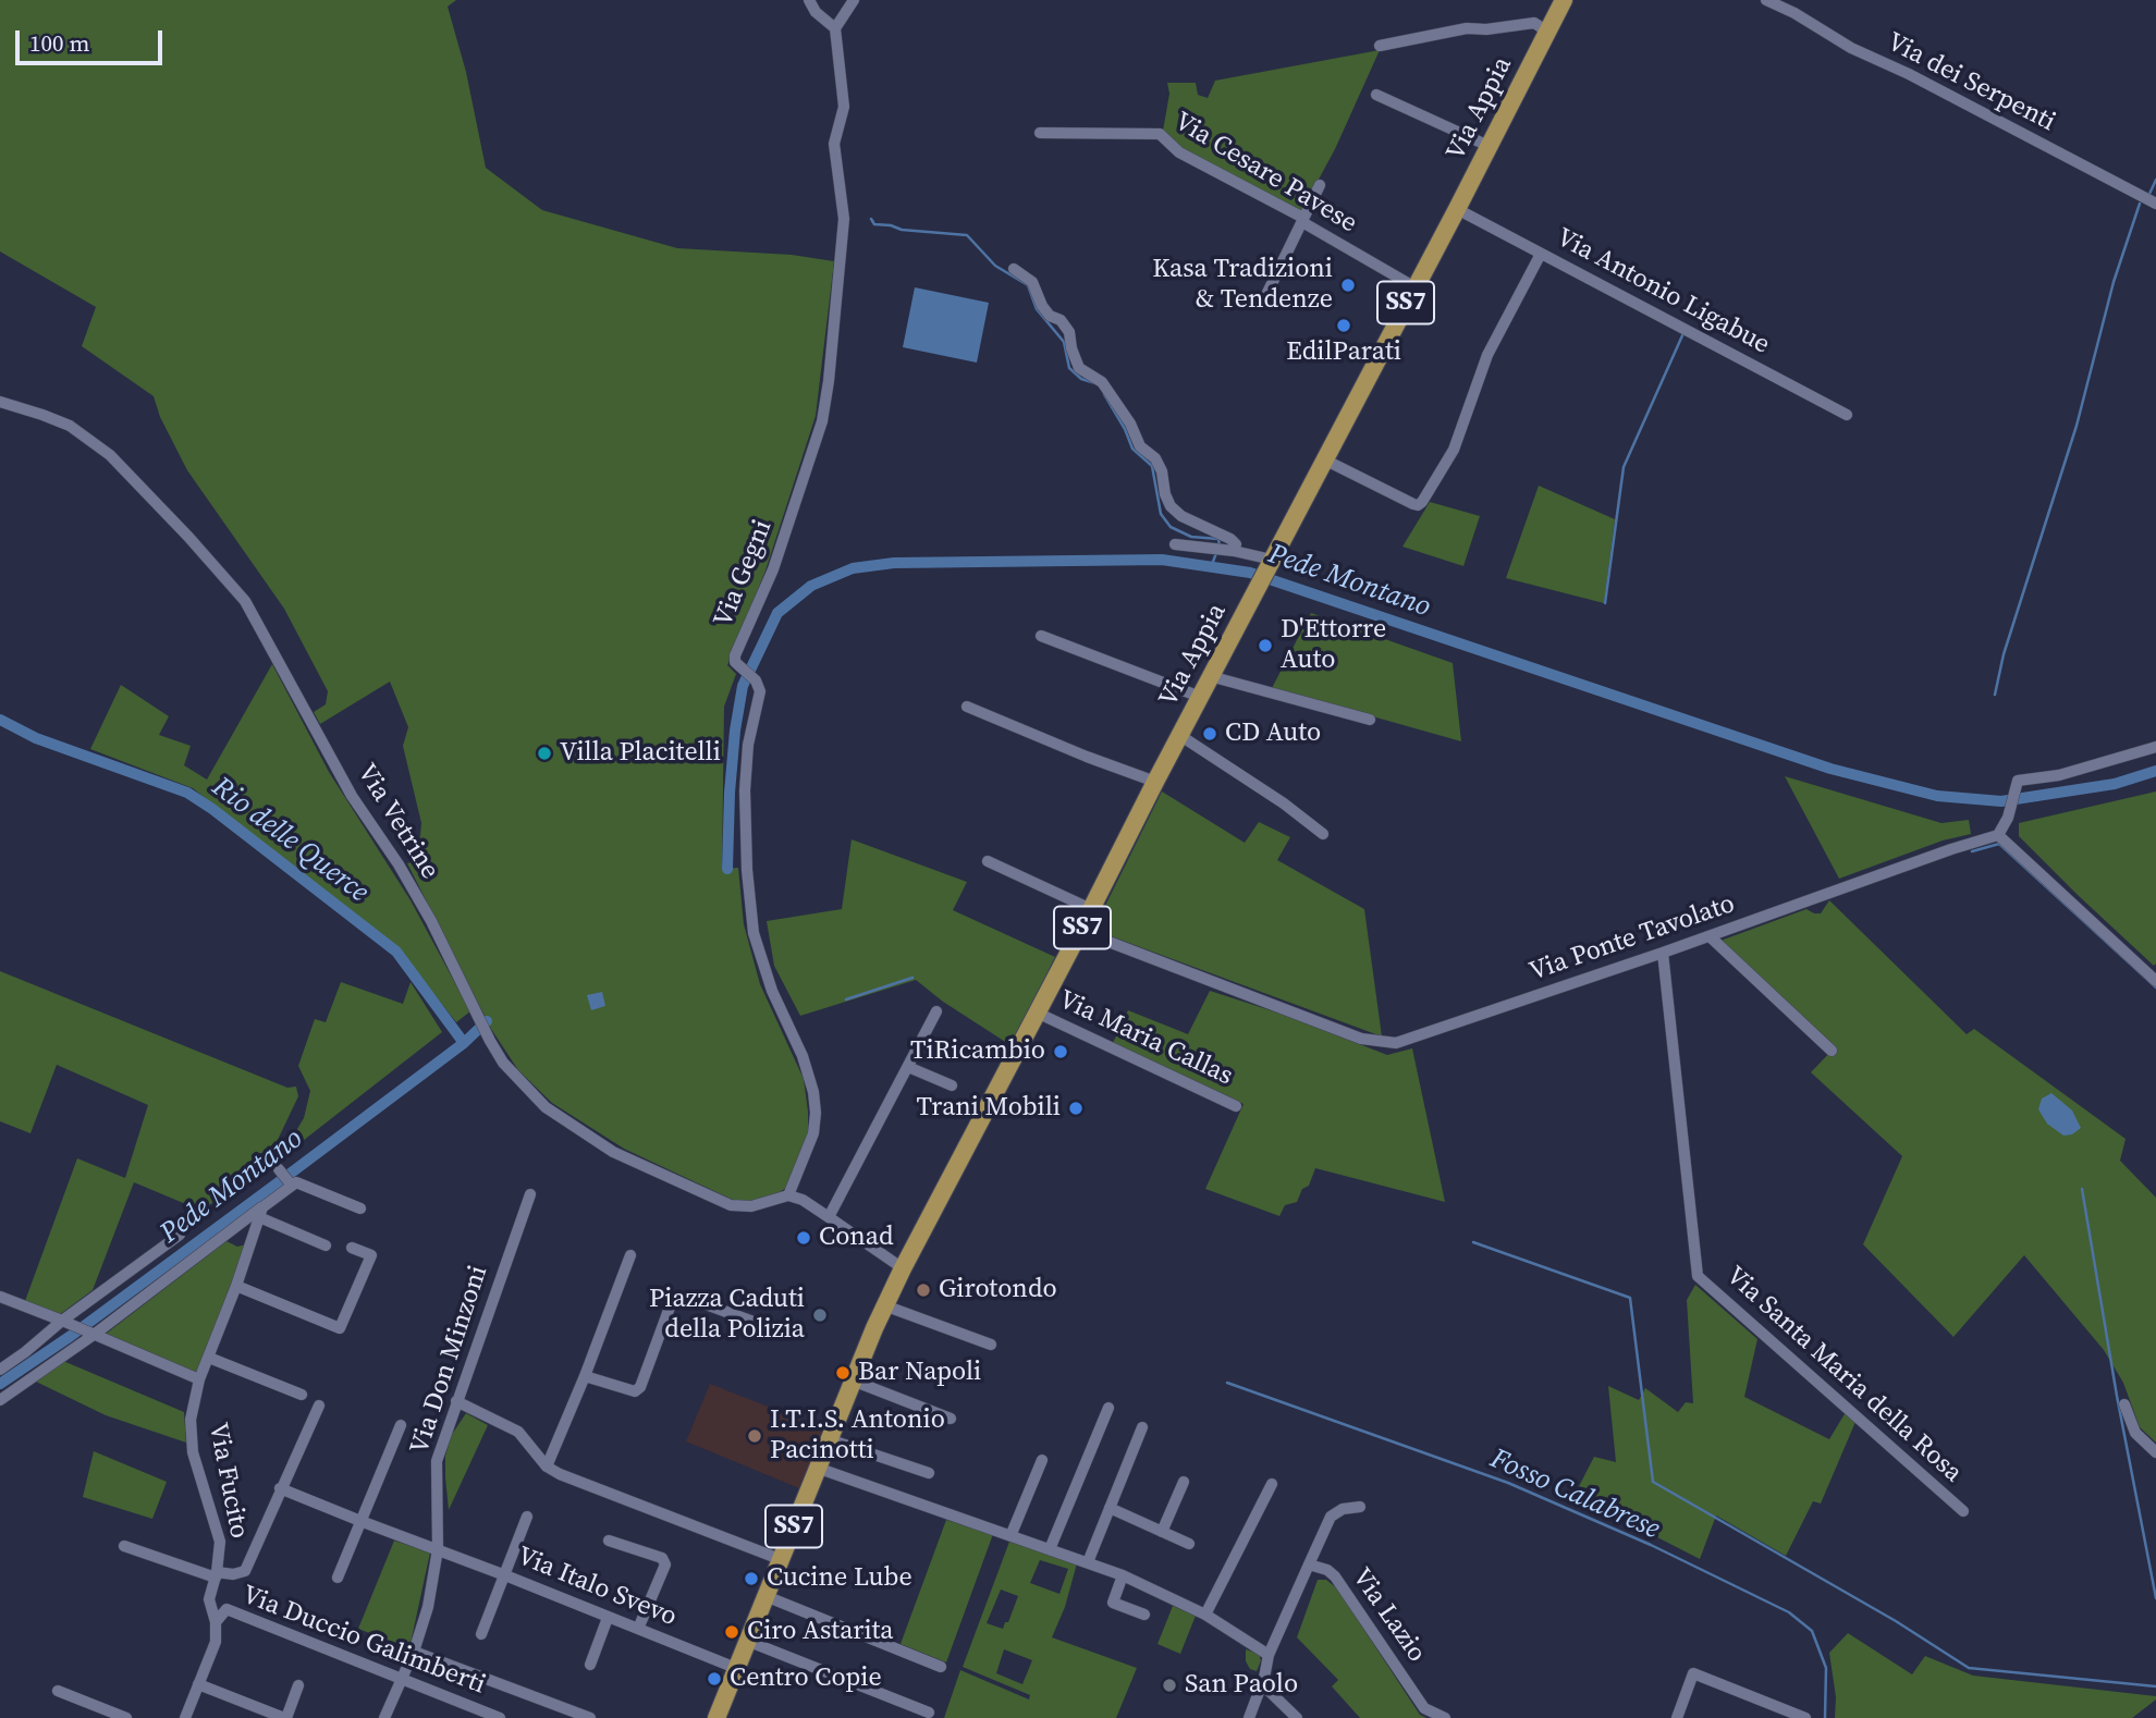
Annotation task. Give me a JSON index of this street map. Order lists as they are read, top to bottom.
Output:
{
  "streets": {
    "main road": ["Via Appia", "SS7"],
    "street": [
      "Via dei Serpenti",
      "Via Cesare Pavese",
      "Via Antonio Ligabue",
      "Via Gegni",
      "Via Vetrine",
      "Via Ponte Tavolato",
      "Via Maria Callas",
      "Via Don Minzoni",
      "Via Santa Maria della Rosa",
      "Via Fucito",
      "Via Italo Svevo",
      "Via Lazio",
      "Via Duccio Galimberti"
    ]
  },
  "crossings": [
    ["Via Appia", "Via Cesare Pavese"],
    ["Via Appia", "Via Antonio Ligabue"],
    ["Via Appia", "SS7"],
    ["Via Appia", "Via Ponte Tavolato"],
    ["Via Appia", "Via Maria Callas"],
    ["SS7", "Via Italo Svevo"],
    ["Via Gegni", "Via Vetrine"],
    ["Via Ponte Tavolato", "Via Santa Maria della Rosa"],
    ["Via Don Minzoni", "Via Italo Svevo"],
    ["Via Don Minzoni", "Via Duccio Galimberti"],
    ["Via Fucito", "Via Duccio Galimberti"]
  ],
  "water": ["Pede Montano", "Rio delle Querce", "Fosso Calabrese"],
  "places": [
    "Kasa Tradizioni & Tendenze",
    "EdilParati",
    "D'Ettorre Auto",
    "CD Auto",
    "Villa Placitelli",
    "TiRicambio",
    "Trani Mobili",
    "Conad",
    "Girotondo",
    "Piazza Caduti della Polizia",
    "Bar Napoli",
    "I.T.I.S. Antonio Pacinotti",
    "Cucine Lube",
    "Ciro Astarita",
    "Centro Copie",
    "San Paolo"
  ],
  "scale_bar": "100 m"
}
